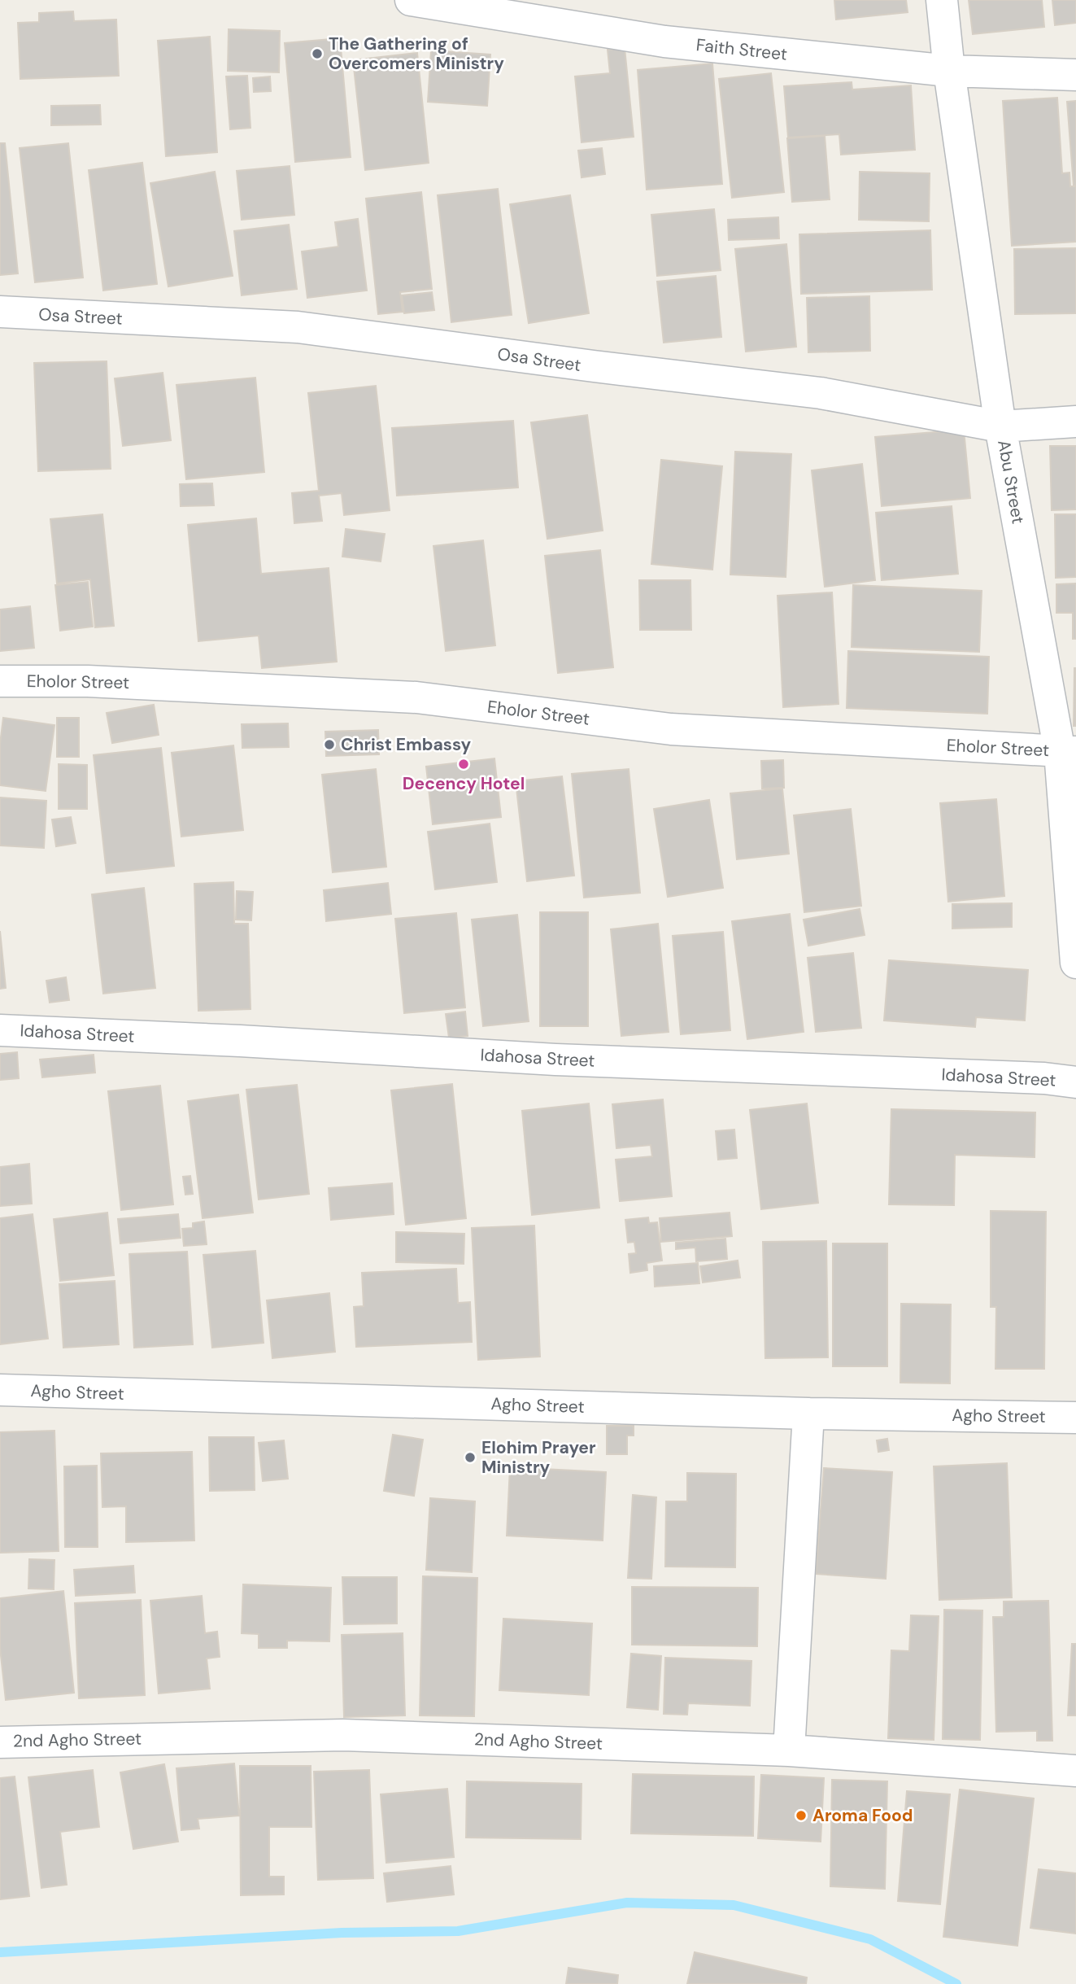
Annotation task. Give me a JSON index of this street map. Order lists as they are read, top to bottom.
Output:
{
  "streets": {
    "street": [
      "Faith Street",
      "Osa Street",
      "Abu Street",
      "Eholor Street",
      "Idahosa Street",
      "Agho Street",
      "2nd Agho Street"
    ]
  },
  "crossings": [
    ["Faith Street", "Abu Street"],
    ["Osa Street", "Abu Street"],
    ["Abu Street", "Eholor Street"]
  ],
  "places": [
    "The Gathering of Overcomers Ministry",
    "Christ Embassy",
    "Decency Hotel",
    "Elohim Prayer Ministry",
    "Aroma Food"
  ]
}
